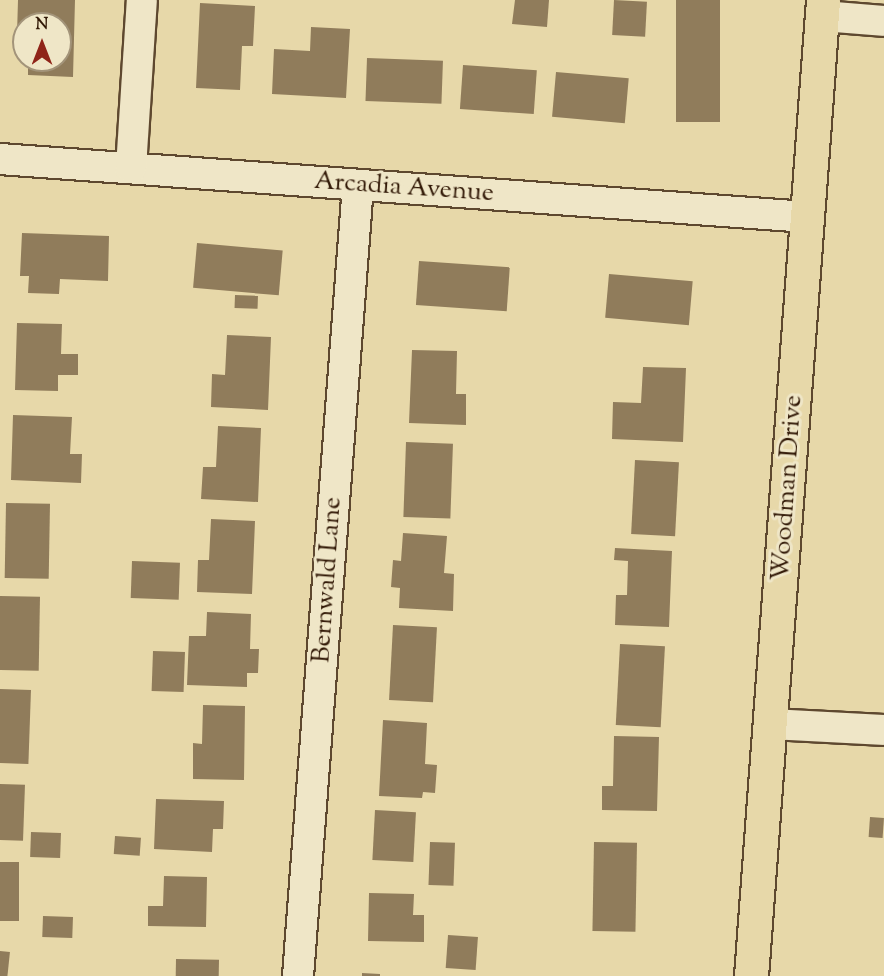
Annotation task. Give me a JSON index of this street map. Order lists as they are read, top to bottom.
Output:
{
  "streets": {
    "main road": ["Woodman Drive"],
    "street": ["Arcadia Avenue", "Bernwald Lane"]
  },
  "crossings": [
    ["Arcadia Avenue", "Woodman Drive"],
    ["Arcadia Avenue", "Bernwald Lane"]
  ],
  "north": "top"
}
